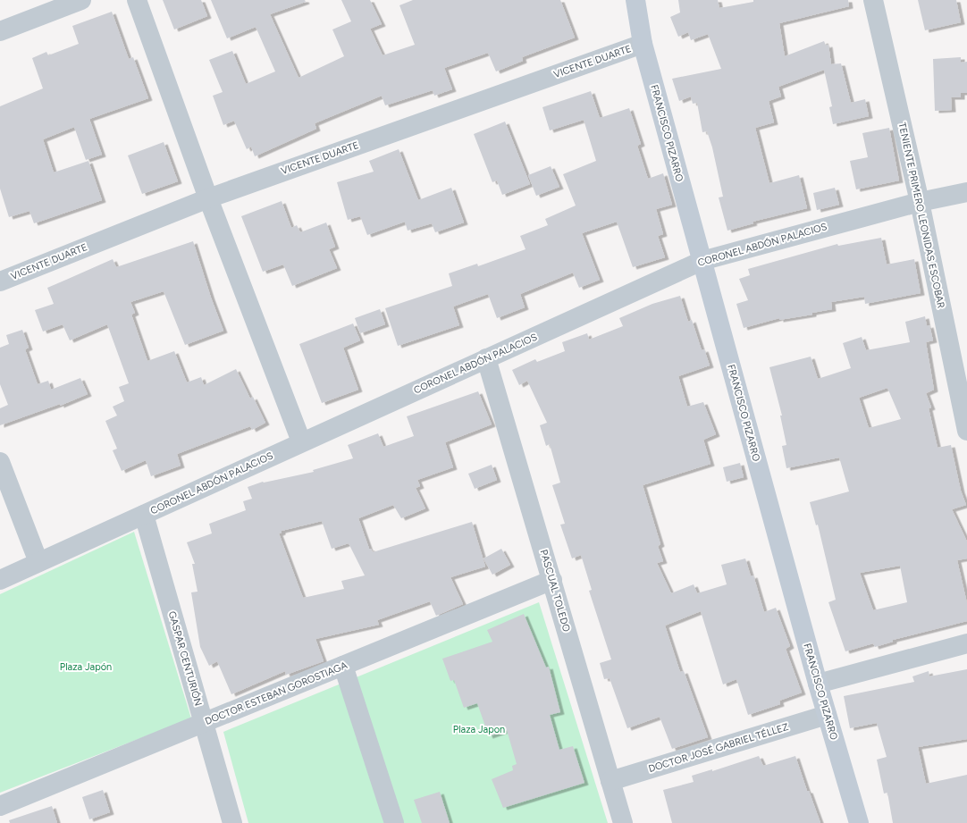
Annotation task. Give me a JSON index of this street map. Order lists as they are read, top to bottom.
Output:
{
  "streets": {
    "street": [
      "VICENTE DUARTE",
      "FRANCISCO PIZARRO",
      "TENIENTE PRIMERO LEONIDAS ESCOBAR",
      "CORONEL ABDÓN PALACIOS",
      "PASCUAL TOLEDO",
      "GASPAR CENTURIÓN",
      "DOCTOR ESTEBAN GOROSTIAGA",
      "DOCTOR JOSÉ GABRIEL TÉLLEZ"
    ]
  },
  "crossings": [
    ["VICENTE DUARTE", "FRANCISCO PIZARRO"],
    ["FRANCISCO PIZARRO", "CORONEL ABDÓN PALACIOS"],
    ["FRANCISCO PIZARRO", "DOCTOR JOSÉ GABRIEL TÉLLEZ"],
    ["TENIENTE PRIMERO LEONIDAS ESCOBAR", "CORONEL ABDÓN PALACIOS"],
    ["CORONEL ABDÓN PALACIOS", "PASCUAL TOLEDO"],
    ["CORONEL ABDÓN PALACIOS", "GASPAR CENTURIÓN"],
    ["PASCUAL TOLEDO", "DOCTOR ESTEBAN GOROSTIAGA"],
    ["PASCUAL TOLEDO", "DOCTOR JOSÉ GABRIEL TÉLLEZ"],
    ["GASPAR CENTURIÓN", "DOCTOR ESTEBAN GOROSTIAGA"]
  ],
  "parks": ["Plaza Japón", "Plaza Japon"]
}
